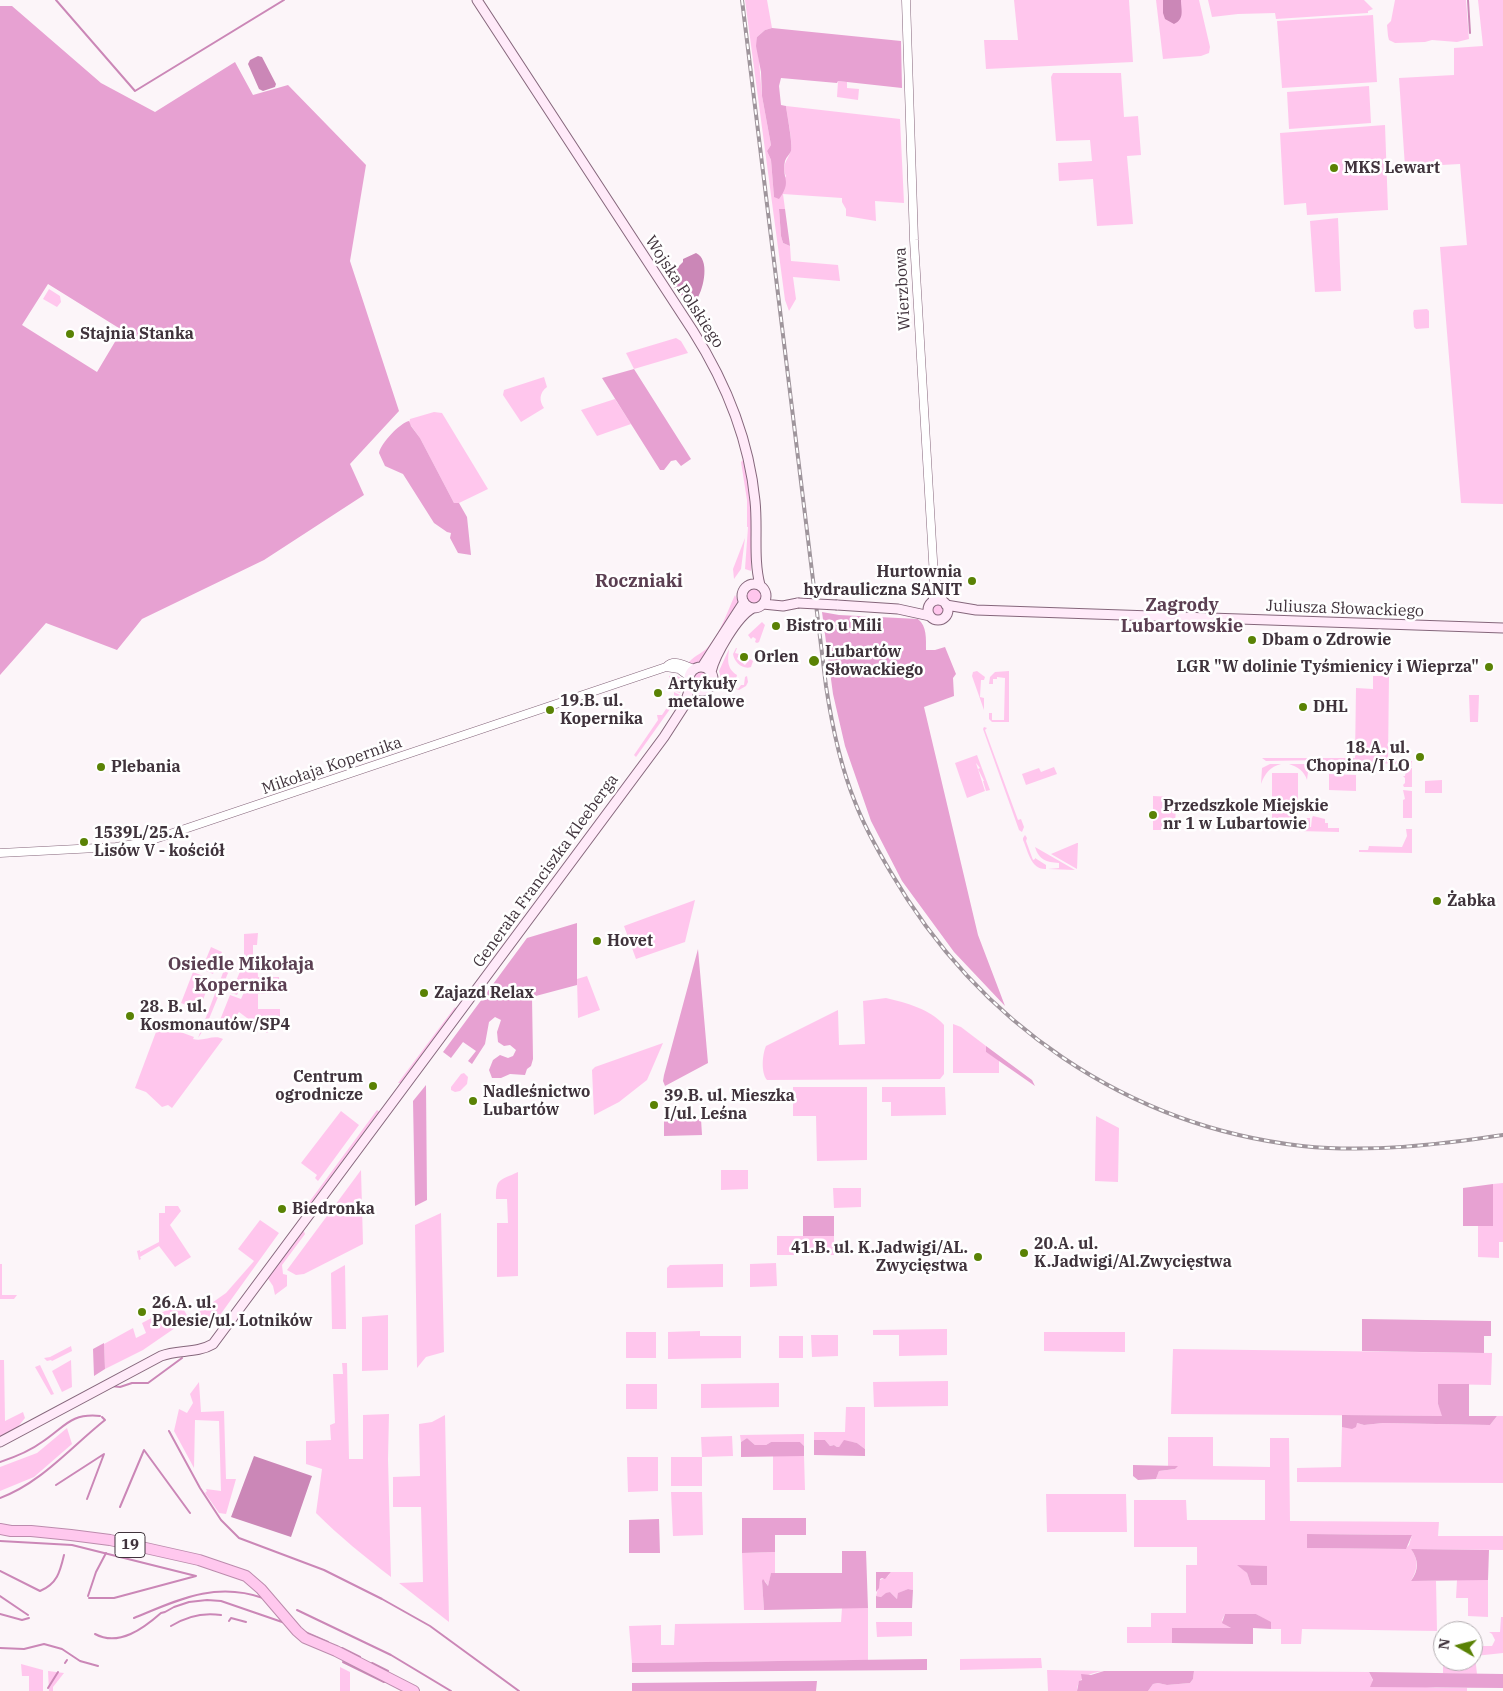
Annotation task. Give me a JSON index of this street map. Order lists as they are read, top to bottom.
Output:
{
  "streets": {
    "highway": ["19"],
    "main road": ["Wojska Polskiego", "Juliusza Słowackiego", "Generała Franciszka Kleeberga"],
    "street": ["Wierzbowa", "Mikołaja Kopernika"]
  },
  "crossings": [
    ["Wierzbowa", "Juliusza Słowackiego"],
    ["Mikołaja Kopernika", "Generała Franciszka Kleeberga"]
  ],
  "districts": ["Roczniaki", "Zagrody Lubartowskie", "Osiedle Mikołaja Kopernika"],
  "places": [
    "MKS Lewart",
    "Stajnia Stanka",
    "Hurtownia hydrauliczna SANIT",
    "Bistro u Mili",
    "Dbam o Zdrowie",
    "Orlen",
    "Lubartów Słowackiego",
    "LGR \"W dolinie Tyśmienicy i Wieprza\"",
    "Artykuły metalowe",
    "DHL",
    "19.B. ul. Kopernika",
    "18.A. ul. Chopina/I LO",
    "Plebania",
    "Przedszkole Miejskie nr 1 w Lubartowie",
    "1539L/25.A. Lisów V - kościół",
    "Żabka",
    "Hovet",
    "Zajazd Relax",
    "28. B. ul. Kosmonautów/SP4",
    "Centrum ogrodnicze",
    "Nadleśnictwo Lubartów",
    "39.B. ul. Mieszka I/ul. Leśna",
    "Biedronka",
    "20.A. ul. K.Jadwigi/Al.Zwycięstwa",
    "41.B. ul. K.Jadwigi/AL. Zwycięstwa",
    "26.A. ul. Polesie/ul. Lotników"
  ],
  "north": "left"
}
